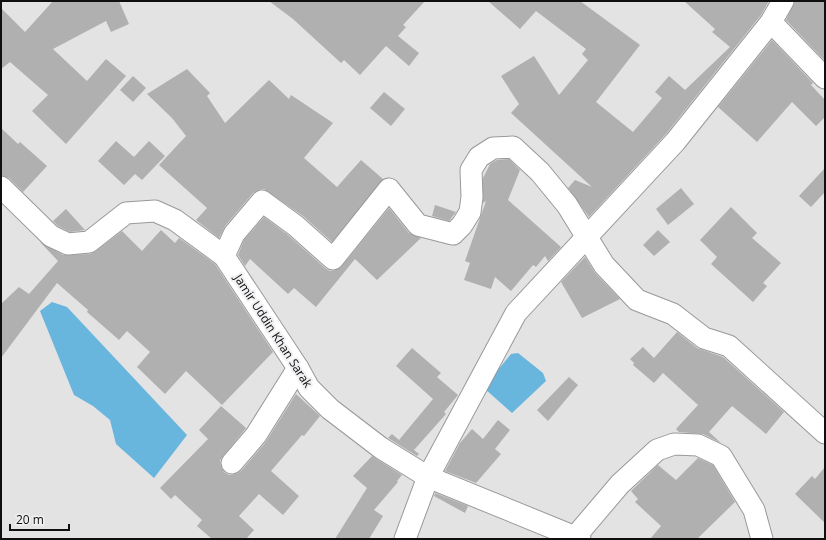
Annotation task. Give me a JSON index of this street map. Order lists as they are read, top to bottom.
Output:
{
  "streets": {
    "street": ["Jamir Uddin Khan Sarak"]
  },
  "scale_bar": "20 m"
}
